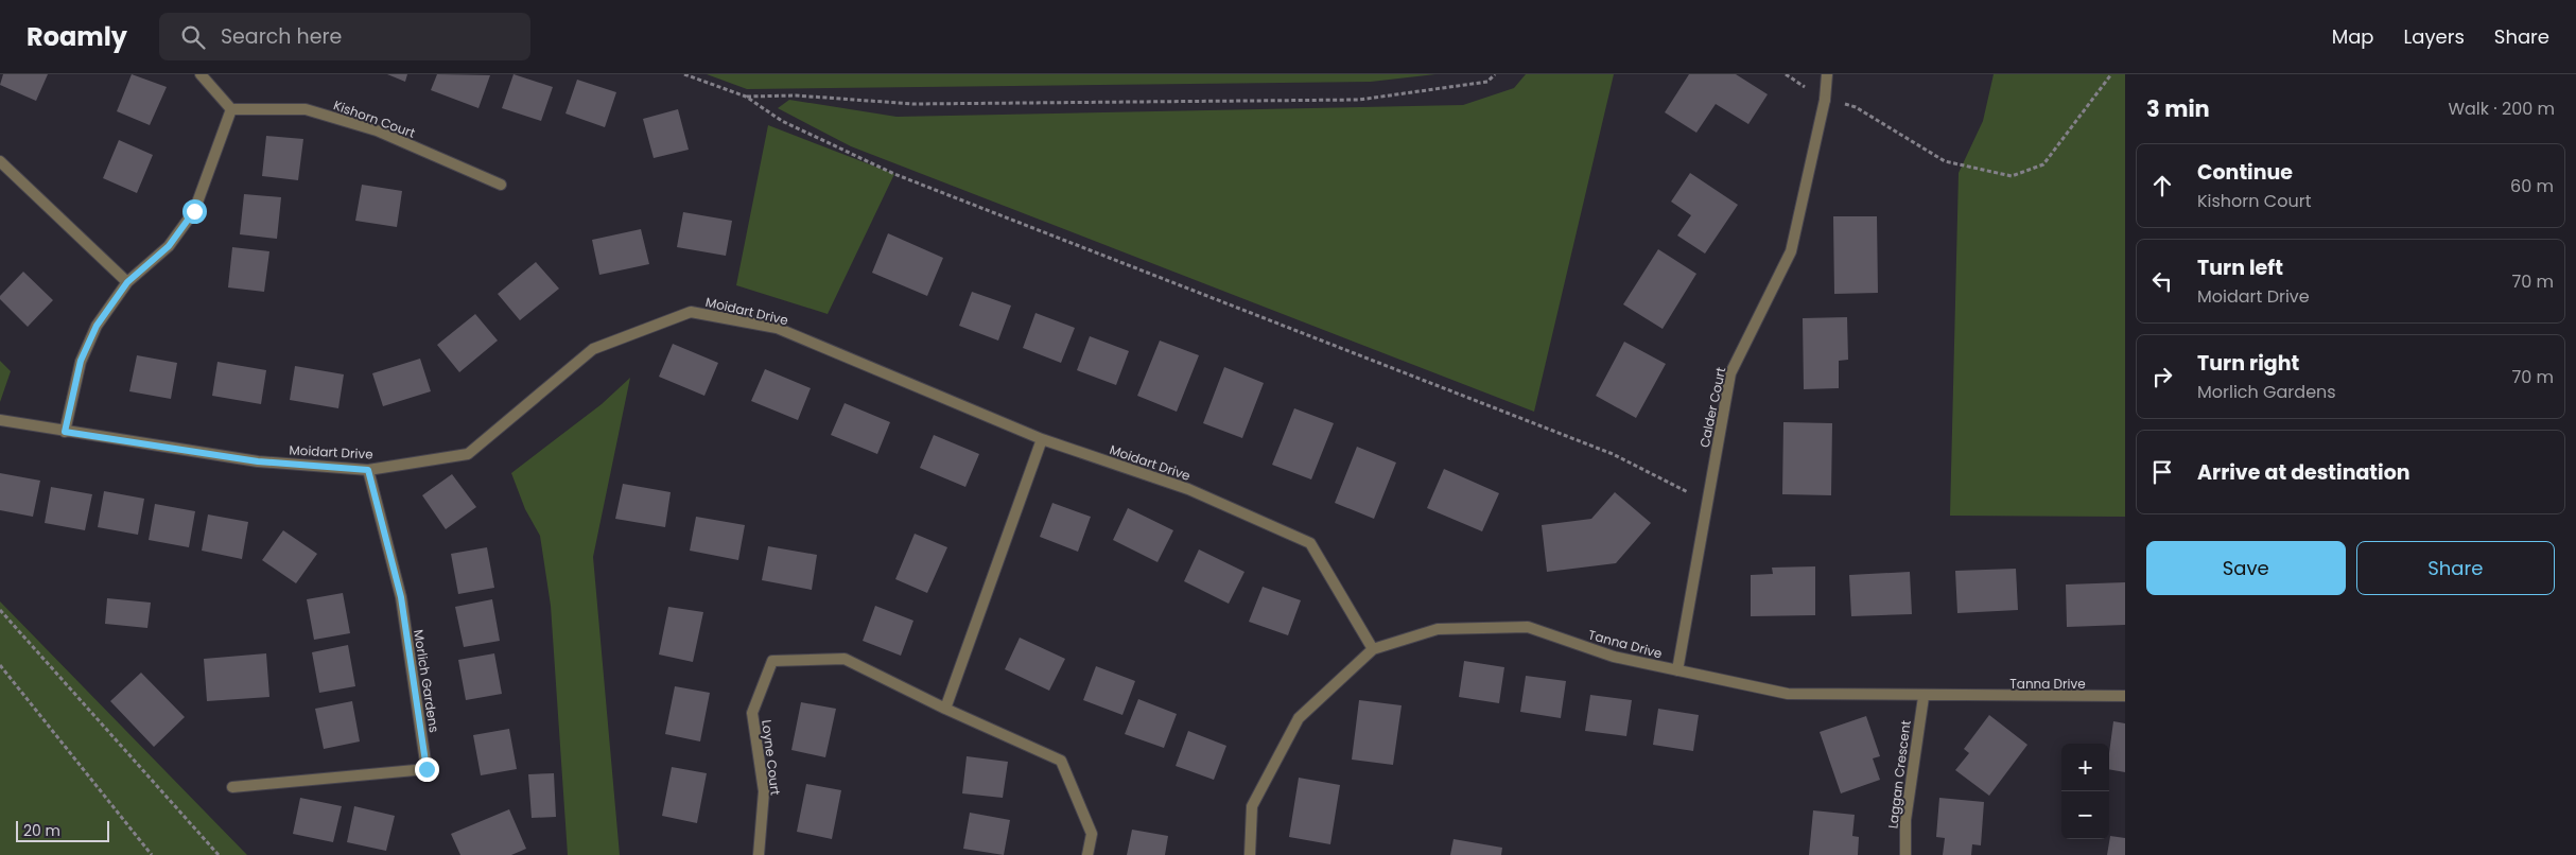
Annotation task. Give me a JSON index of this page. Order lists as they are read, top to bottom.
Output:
{
  "streets": {
    "street": [
      "Kishorn Court",
      "Moidart Drive",
      "Calder Court",
      "Tanna Drive",
      "Morlich Gardens",
      "Loyne Court",
      "Laggan Crescent"
    ]
  },
  "crossings": [
    ["Moidart Drive", "Tanna Drive"],
    ["Moidart Drive", "Morlich Gardens"],
    ["Calder Court", "Tanna Drive"],
    ["Tanna Drive", "Laggan Crescent"]
  ],
  "scale_bar": "20 m",
  "page": {
    "header": "Roamly",
    "search": "Search here",
    "nav": ["Map", "Layers", "Share"],
    "heading": ["3 min", "Walk · 200 m"],
    "list": [
      ["Continue", "Kishorn Court", "60 m"],
      ["Turn left", "Moidart Drive", "70 m"],
      ["Turn right", "Morlich Gardens", "70 m"],
      "Arrive at destination"
    ],
    "buttons": ["Save", "Share"],
    "map_buttons": ["+", "−"],
    "scale": "20 m"
  }
}
